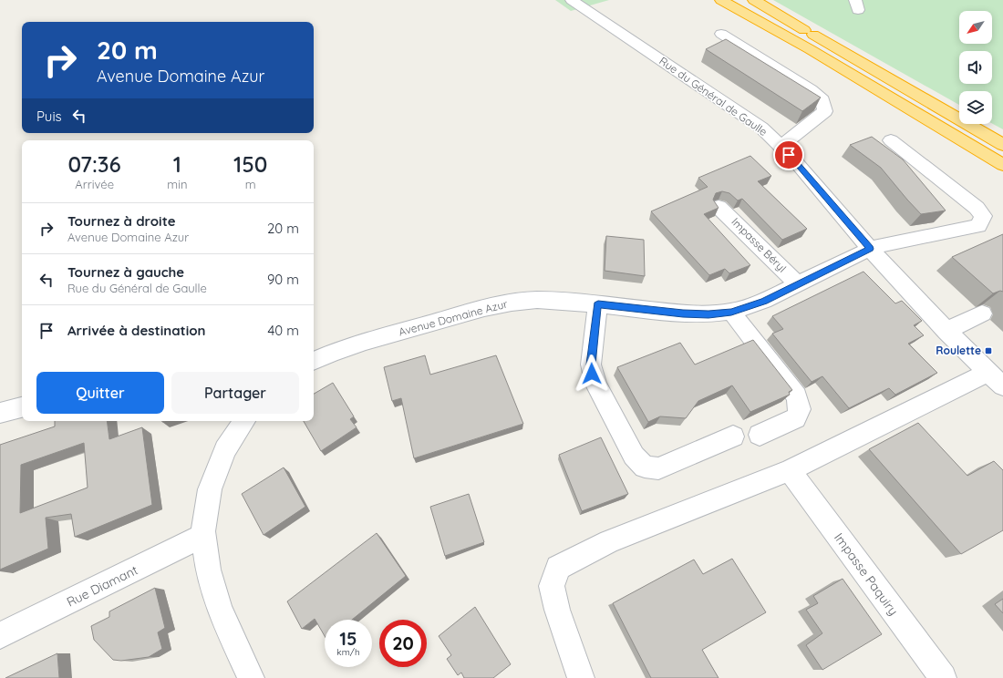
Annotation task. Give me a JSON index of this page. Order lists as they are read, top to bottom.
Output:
{
  "streets": {
    "street": [
      "Rue du Général de Gaulle",
      "Impasse Béryl",
      "Avenue Domaine Azur",
      "Impasse Paquiry",
      "Rue Diamant"
    ]
  },
  "crossings": [
    ["Rue du Général de Gaulle", "Avenue Domaine Azur"],
    ["Impasse Béryl", "Avenue Domaine Azur"]
  ],
  "places": {
    "transit": ["Roulette"]
  },
  "north": "bottom left",
  "page": {
    "turn": ["20 m", "Avenue Domaine Azur"],
    "then": "Puis",
    "eta": [
      "07:36",
      "Arrivée",
      "1",
      "min",
      "150",
      "m"
    ],
    "list": [
      {
        "name": "Tournez à droite",
        "note": "Avenue Domaine Azur",
        "value": "20 m"
      },
      {
        "name": "Tournez à gauche",
        "note": "Rue du Général de Gaulle",
        "value": "90 m"
      },
      {
        "name": "Arrivée à destination",
        "value": "40 m"
      }
    ],
    "buttons": ["Quitter", "Partager"],
    "speed": "15 km/h",
    "limit": "20"
  }
}
